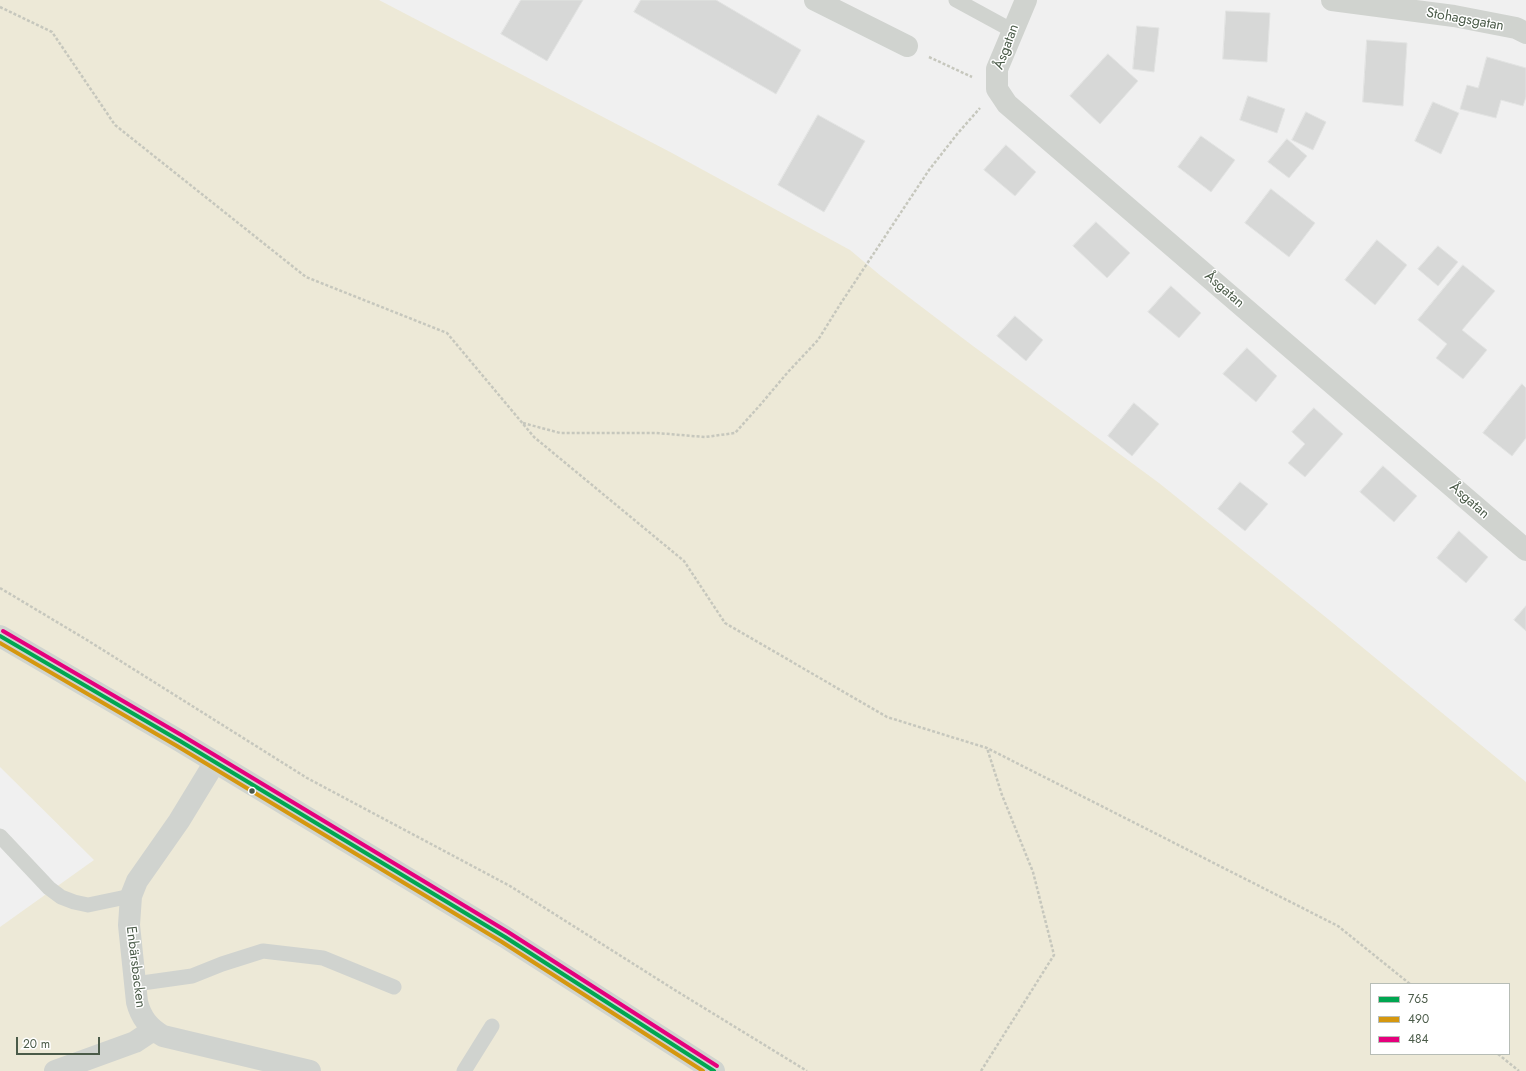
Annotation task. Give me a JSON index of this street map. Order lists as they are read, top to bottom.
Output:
{
  "streets": {
    "street": ["Stohagsgatan", "Åsgatan", "Enbärsbacken"]
  },
  "lines": ["transit line 484", "transit line 765", "transit line 490"],
  "legend": ["765", "490", "484"],
  "scale_bar": "20 m"
}
